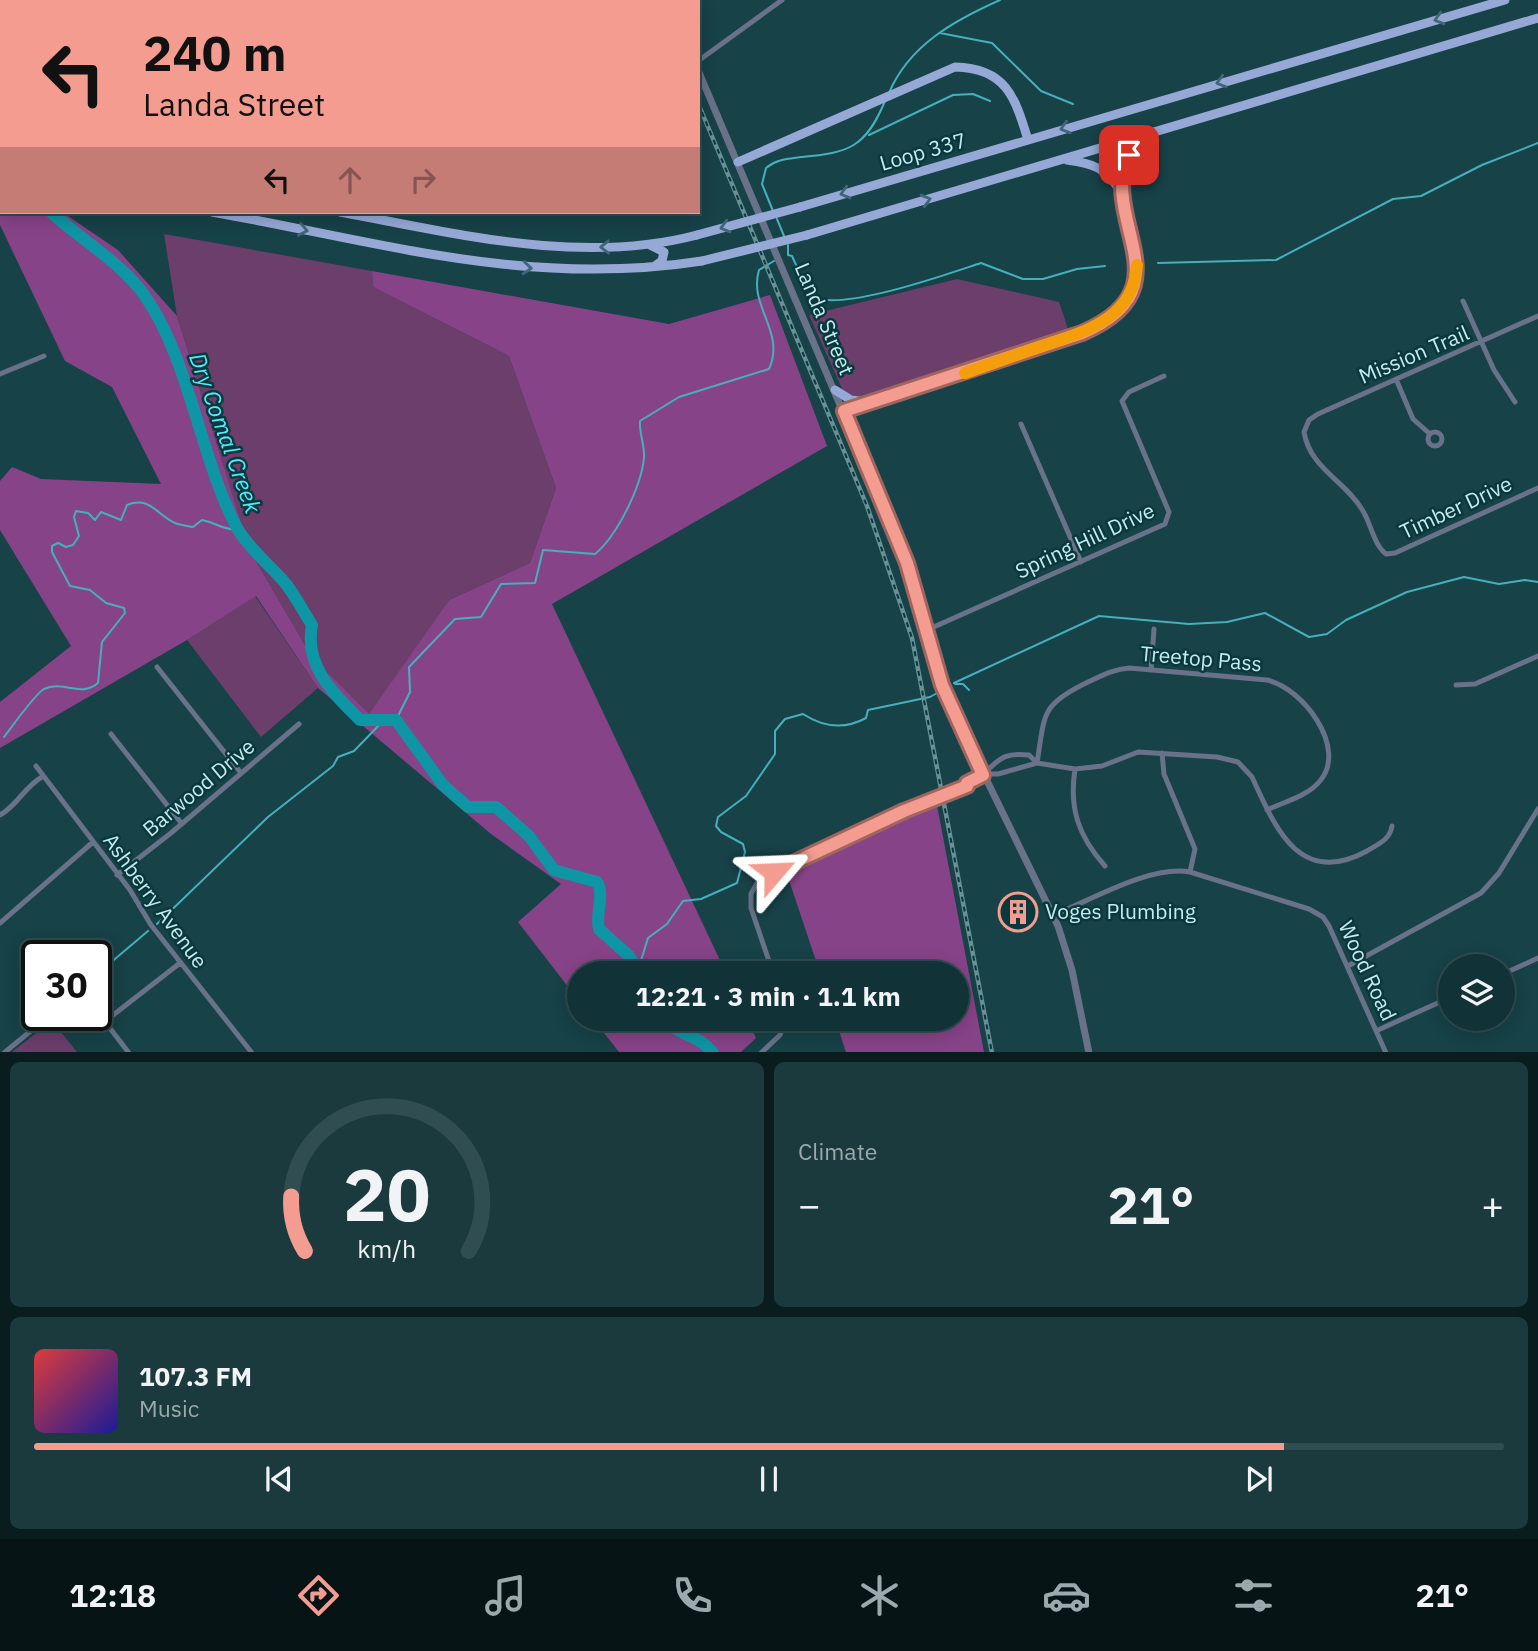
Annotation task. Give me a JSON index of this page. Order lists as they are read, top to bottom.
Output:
{
  "streets": {
    "main road": ["Loop 337"],
    "street": [
      "Landa Street",
      "Mission Trail",
      "Timber Drive",
      "Spring Hill Drive",
      "Treetop Pass",
      "Barwood Drive",
      "Ashberry Avenue",
      "Wood Road"
    ]
  },
  "crossings": [
    ["Landa Street", "Spring Hill Drive"],
    ["Mission Trail", "Timber Drive"],
    ["Barwood Drive", "Ashberry Avenue"]
  ],
  "water": ["Dry Comal Creek"],
  "places": {
    "building": ["Voges Plumbing"]
  },
  "page": {
    "turn": ["240 m", "Landa Street"],
    "limit": "30",
    "trip": "12:21 · 3 min · 1.1 km",
    "tile": "Climate",
    "heat": ["−", "21°", "+"],
    "song": ["107.3 FM", "Music"],
    "tabs": ["12:18", "21°"],
    "gauge": ["20", "km/h"]
  }
}
